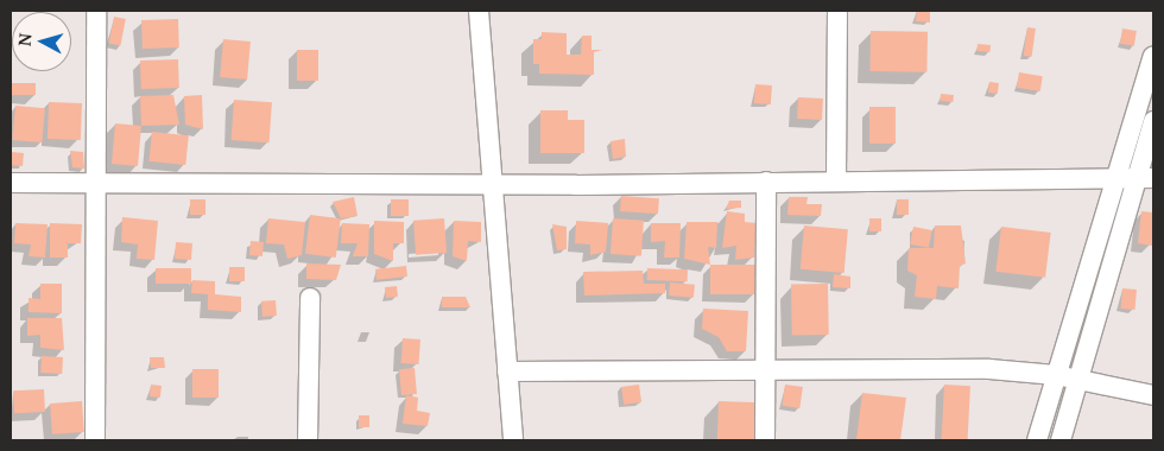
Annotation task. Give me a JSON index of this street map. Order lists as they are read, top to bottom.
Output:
{
  "north": "left"
}
